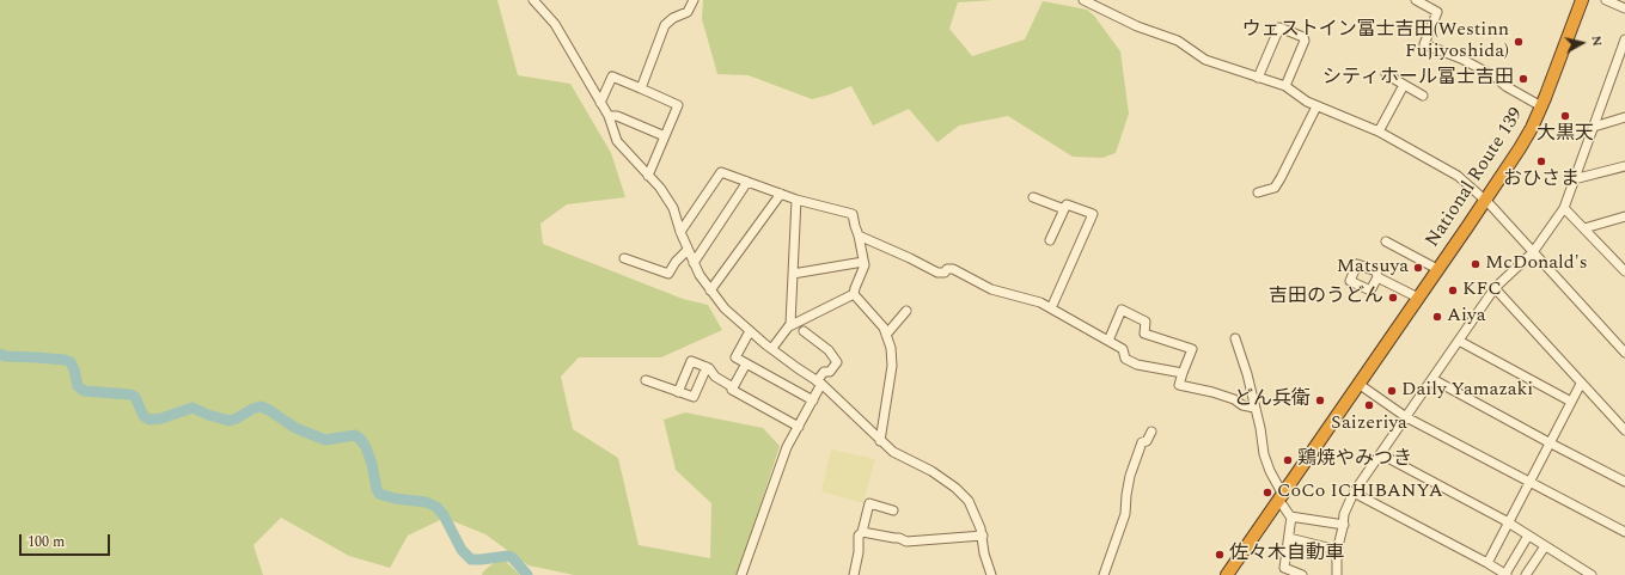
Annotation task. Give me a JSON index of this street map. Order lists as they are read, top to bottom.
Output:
{
  "streets": {
    "highway": ["National Route 139"]
  },
  "places": [
    "ウェストイン富士吉田(Westinn Fujiyoshida)",
    "シティホール富士吉田",
    "大黒天",
    "おひさま",
    "McDonald's",
    "Matsuya",
    "KFC",
    "吉田のうどん",
    "Aiya",
    "Daily Yamazaki",
    "どん兵衛",
    "Saizeriya",
    "鶏焼やみつき",
    "CoCo ICHIBANYA",
    "佐々木自動車"
  ],
  "scale_bar": "100 m",
  "north": "right"
}
